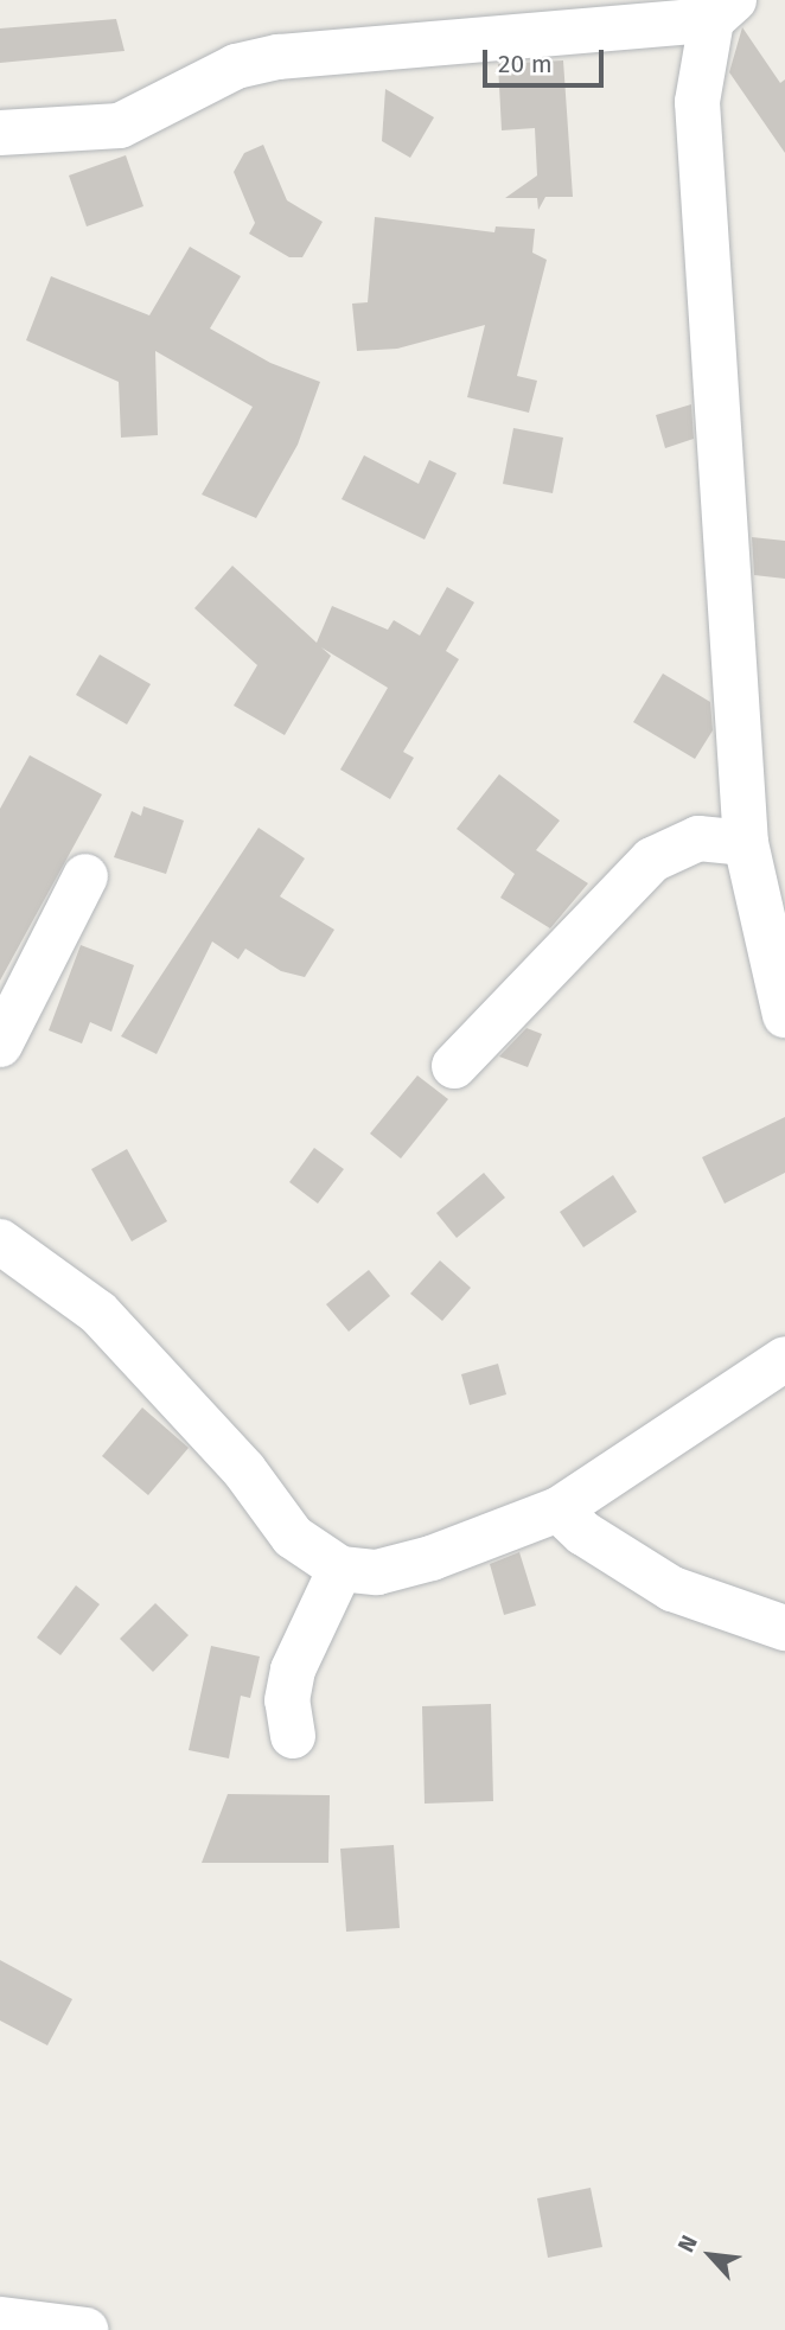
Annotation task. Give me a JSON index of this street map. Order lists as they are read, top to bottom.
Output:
{
  "scale_bar": "20 m",
  "north": "top left"
}
